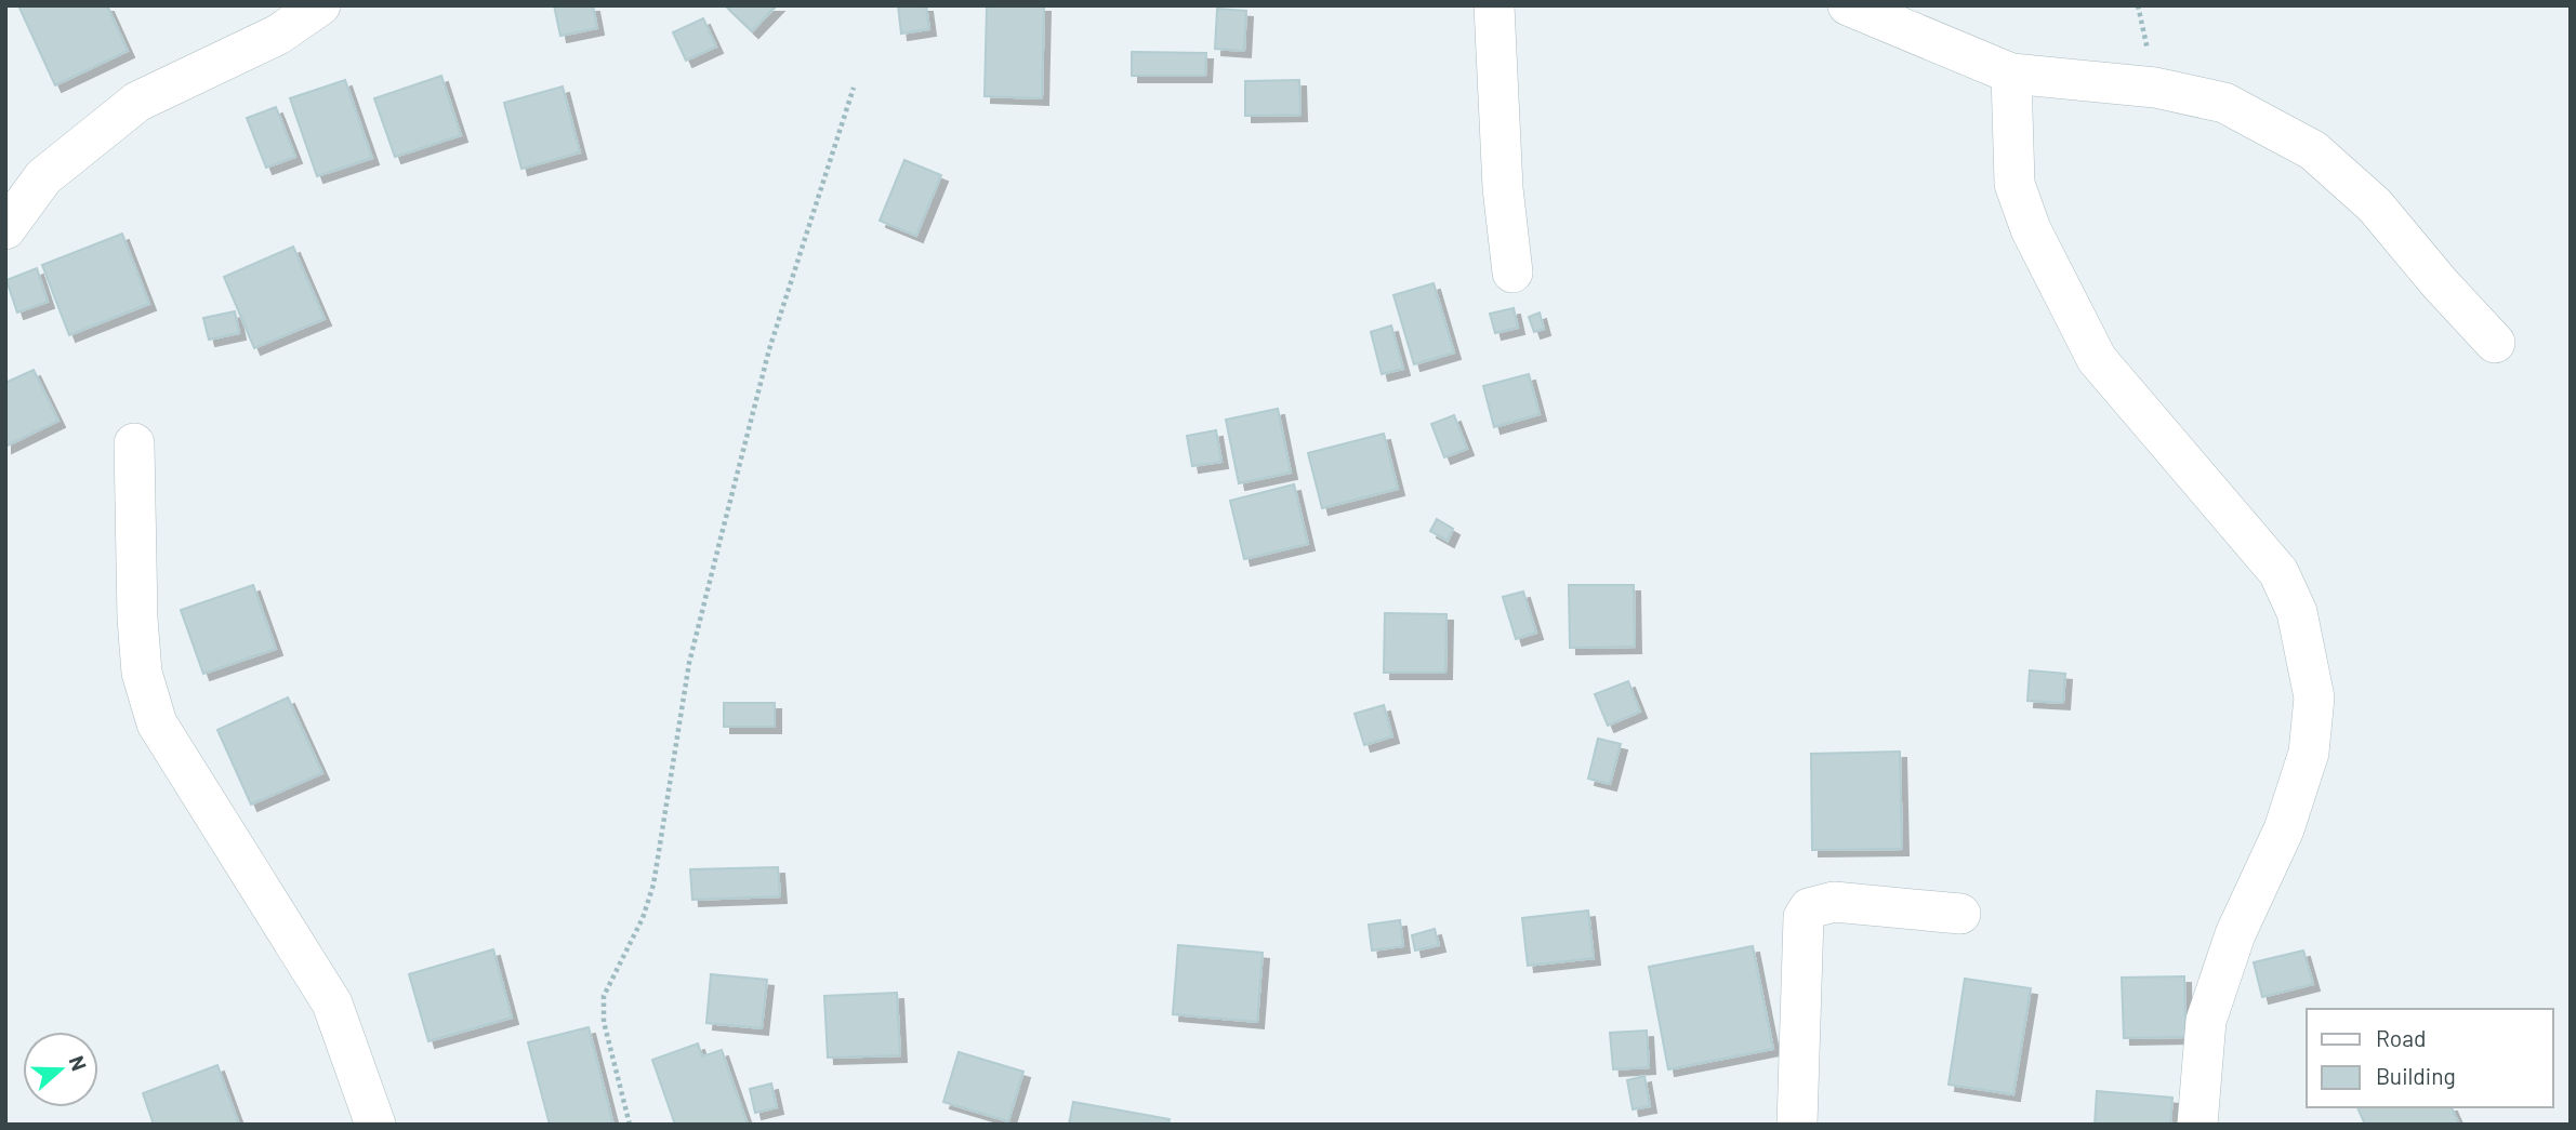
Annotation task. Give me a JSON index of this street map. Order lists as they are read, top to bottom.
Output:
{
  "legend": ["Road", "Building"],
  "north": "right"
}
